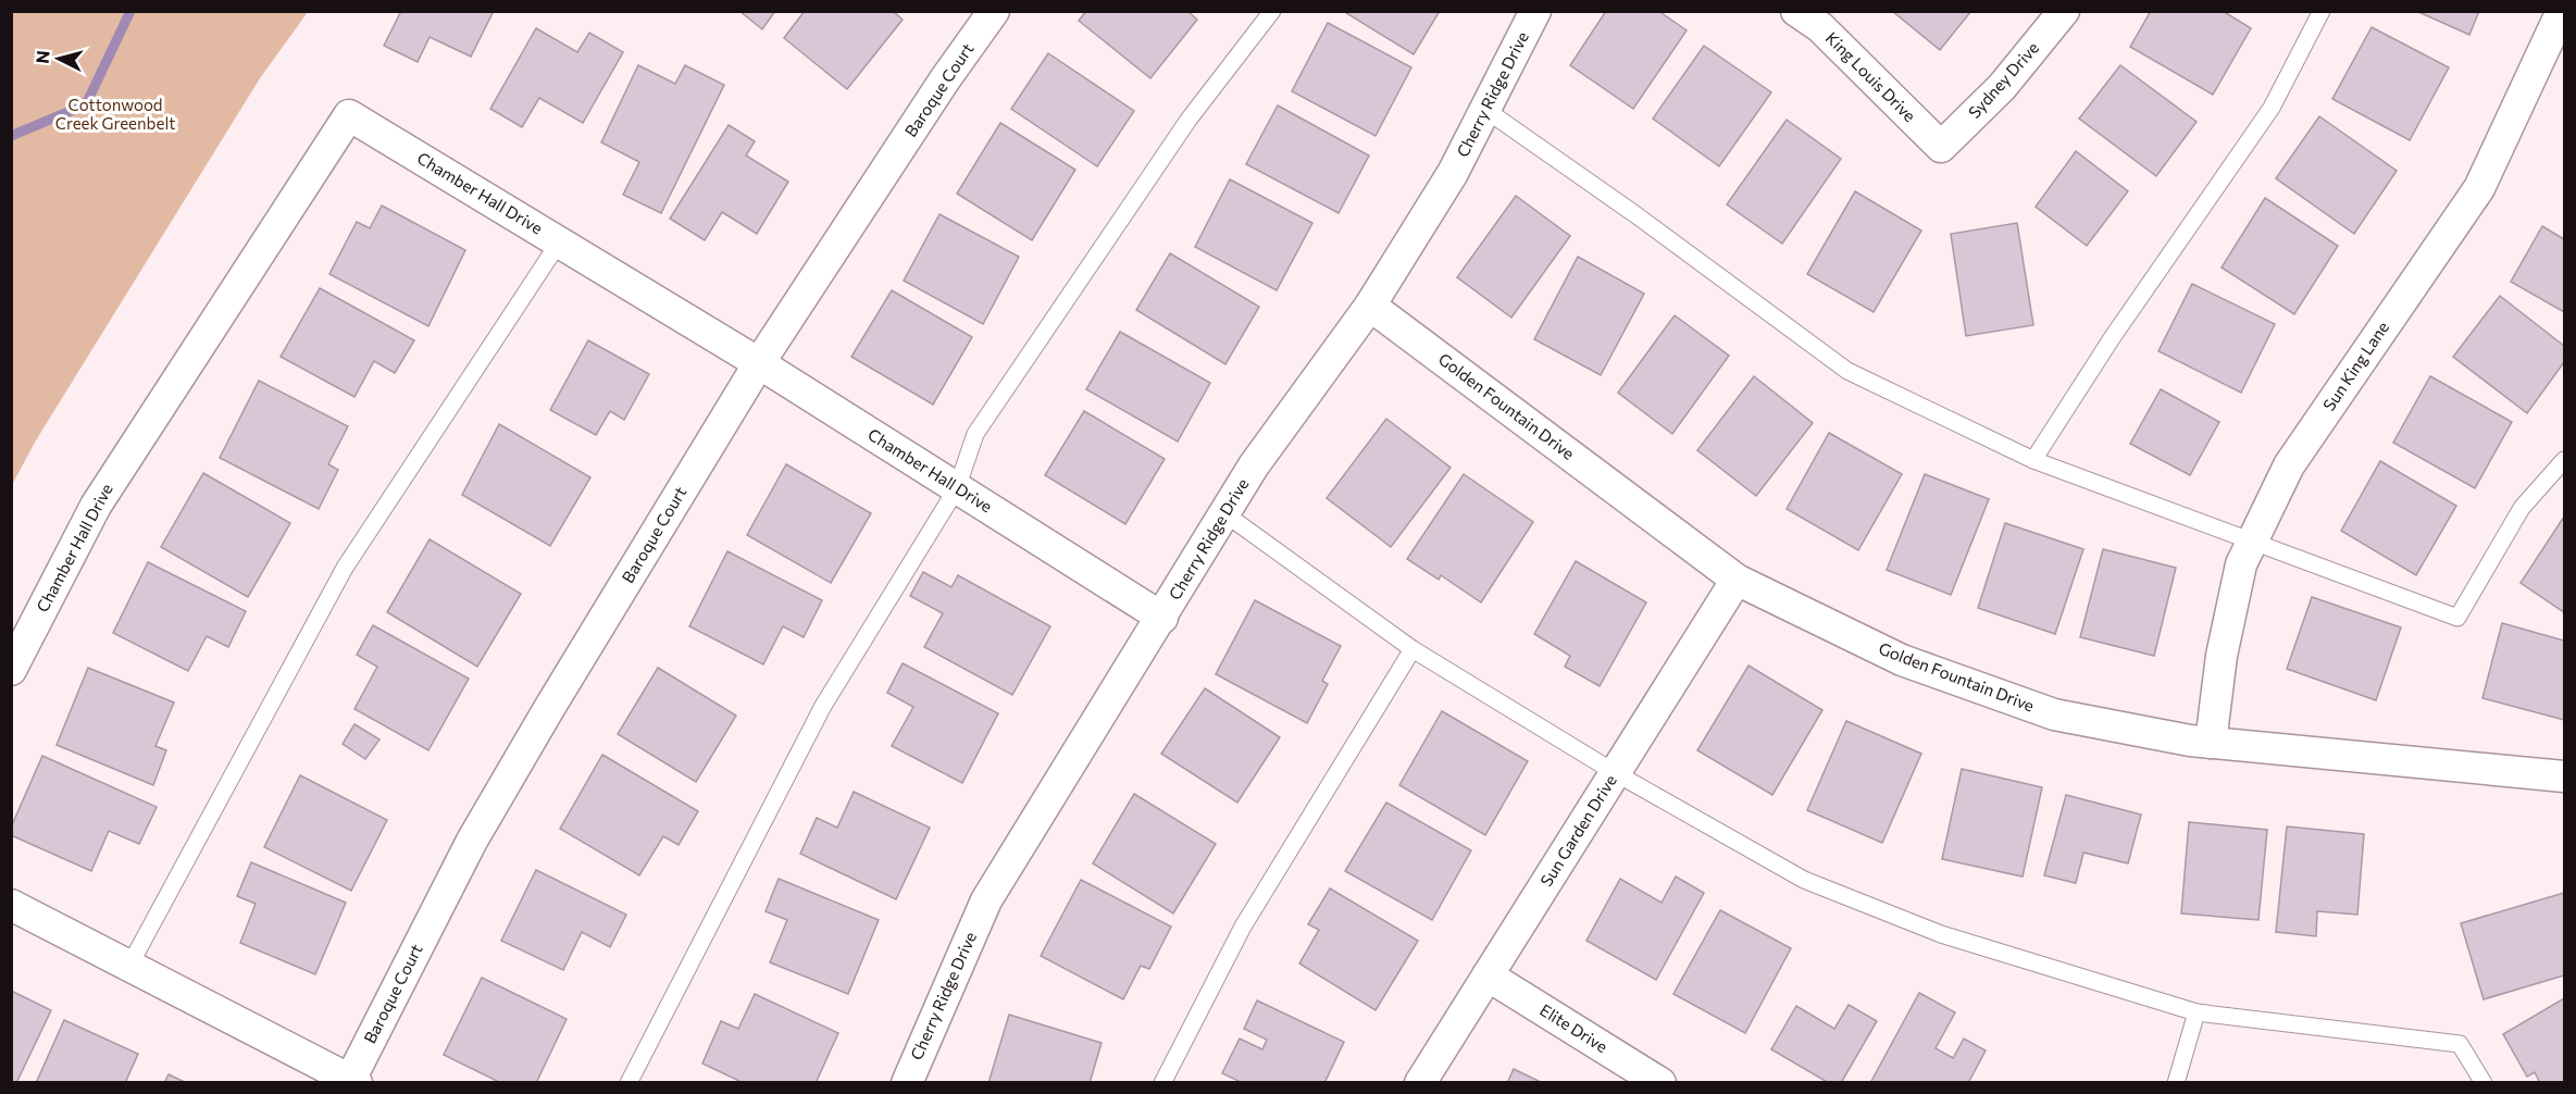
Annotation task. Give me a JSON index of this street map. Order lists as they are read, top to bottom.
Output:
{
  "streets": {
    "street": [
      "King Louis Drive",
      "Sydney Drive",
      "Baroque Court",
      "Cherry Ridge Drive",
      "Chamber Hall Drive",
      "Sun King Lane",
      "Golden Fountain Drive",
      "Sun Garden Drive",
      "Elite Drive"
    ]
  },
  "crossings": [
    ["King Louis Drive", "Sydney Drive"],
    ["Baroque Court", "Chamber Hall Drive"],
    ["Cherry Ridge Drive", "Chamber Hall Drive"],
    ["Cherry Ridge Drive", "Golden Fountain Drive"],
    ["Sun King Lane", "Golden Fountain Drive"],
    ["Golden Fountain Drive", "Sun Garden Drive"],
    ["Sun Garden Drive", "Elite Drive"]
  ],
  "parks": ["Cottonwood Creek Greenbelt"],
  "north": "left"
}
